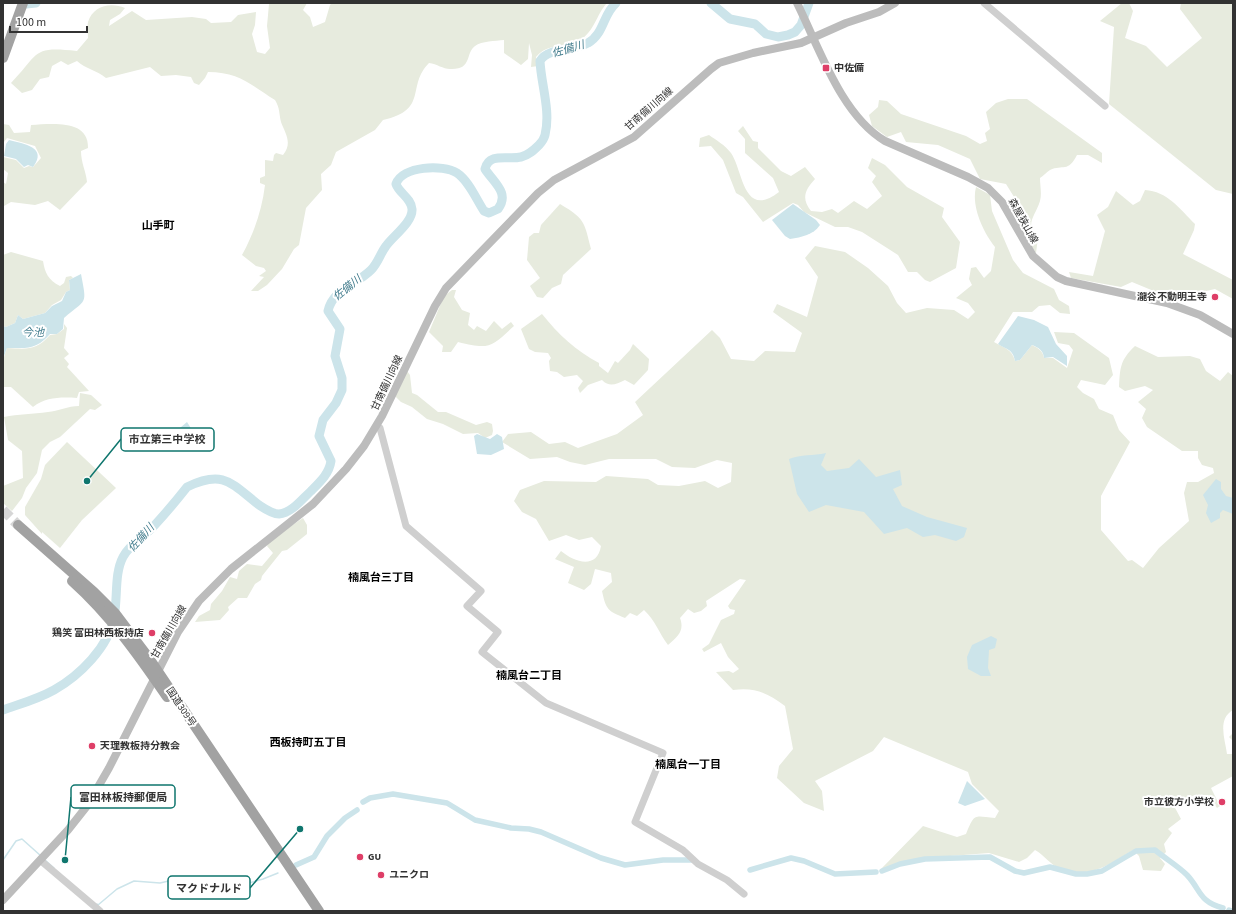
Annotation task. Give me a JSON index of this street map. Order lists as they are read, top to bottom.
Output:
{
  "streets": {
    "highway": ["国道309号"],
    "main road": ["甘南備川向線", "森屋狭山線"]
  },
  "crossings": [
    ["甘南備川向線", "森屋狭山線"],
    ["甘南備川向線", "国道309号"]
  ],
  "districts": [
    "山手町",
    "楠風台三丁目",
    "楠風台二丁目",
    "西板持町五丁目",
    "楠風台一丁目"
  ],
  "water": ["佐備川", "今池"],
  "places": {
    "transit": ["中佐備"],
    "other": [
      "瀧谷不動明王寺",
      "市立第三中学校",
      "鶏笑 富田林西板持店",
      "天理教板持分教会",
      "市立彼方小学校",
      "マクドナルド",
      "GU",
      "富田林板持郵便局",
      "ユニクロ"
    ]
  },
  "scale_bar": "100 m"
}
